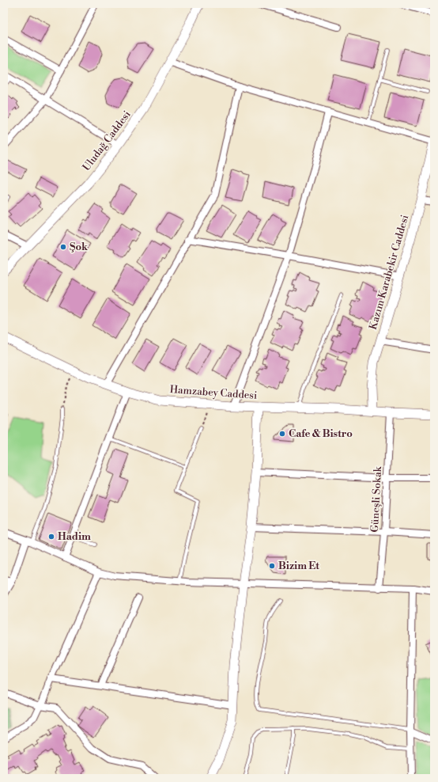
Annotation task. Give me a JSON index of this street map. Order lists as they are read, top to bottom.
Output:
{
  "streets": {
    "street": [
      "Uludağ Caddesi",
      "Kazım Karabekir Caddesi",
      "Hamzabey Caddesi",
      "Güneşli Sokak"
    ]
  },
  "crossings": [
    ["Kazım Karabekir Caddesi", "Hamzabey Caddesi"],
    ["Hamzabey Caddesi", "Güneşli Sokak"]
  ],
  "places": [
    "Şok",
    "Cafe & Bistro",
    "Hadim",
    "Bizim Et"
  ]
}
